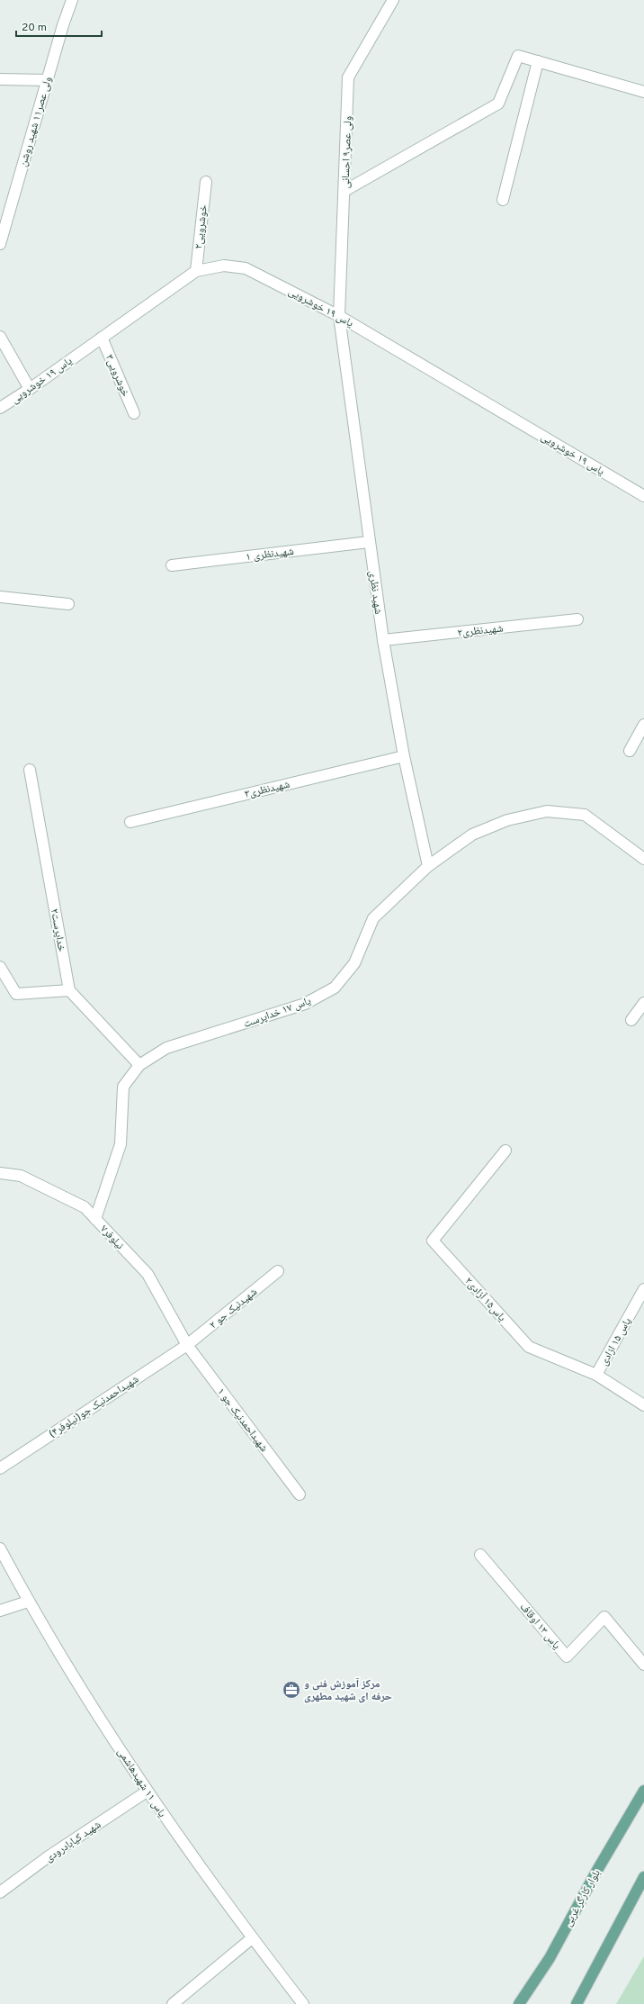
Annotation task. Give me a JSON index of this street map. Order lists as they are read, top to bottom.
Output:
{
  "streets": {
    "main road": ["بلوار کارگر غربی"],
    "street": [
      "ولی عصر۱۱ شهید روشن",
      "ولی عصر۹ احسانی",
      "خوشرویی۲",
      "یاس ۱۹ خوشرویی",
      "خوشرویی۳",
      "شهیدنظری ۱",
      "شهید نظری",
      "شهیدنظری۲",
      "شهیدنظری۳",
      "خداپرست۲",
      "یاس ۱۷ خداپرست",
      "نیلوفر۷",
      "یاس۱۵ آزادی۲",
      "شهیدنیک جو ۲",
      "یاس ۱۵ ازادی",
      "شهیداحمدنیک جو(نیلوفر۴)",
      "شهیداحمدنیک جو ۱",
      "یاس ۱۳ اوقاف",
      "یاس ۱۱ شهیدهاشمی",
      "شهید کیابادرودی"
    ]
  },
  "crossings": [
    ["ولی عصر۹ احسانی", "یاس ۱۹ خوشرویی"],
    ["ولی عصر۹ احسانی", "شهید نظری"],
    ["خوشرویی۲", "یاس ۱۹ خوشرویی"],
    ["یاس ۱۹ خوشرویی", "خوشرویی۳"],
    ["یاس ۱۹ خوشرویی", "شهید نظری"],
    ["شهیدنظری ۱", "شهید نظری"],
    ["شهید نظری", "شهیدنظری۲"],
    ["شهید نظری", "شهیدنظری۳"],
    ["شهید نظری", "یاس ۱۷ خداپرست"],
    ["یاس ۱۷ خداپرست", "نیلوفر۷"],
    ["نیلوفر۷", "شهیدنیک جو ۲"],
    ["نیلوفر۷", "شهیداحمدنیک جو(نیلوفر۴)"],
    ["نیلوفر۷", "شهیداحمدنیک جو ۱"],
    ["یاس۱۵ آزادی۲", "یاس ۱۵ ازادی"],
    ["شهیدنیک جو ۲", "شهیداحمدنیک جو(نیلوفر۴)"],
    ["شهیدنیک جو ۲", "شهیداحمدنیک جو ۱"],
    ["شهیداحمدنیک جو(نیلوفر۴)", "شهیداحمدنیک جو ۱"],
    ["یاس ۱۱ شهیدهاشمی", "شهید کیابادرودی"]
  ],
  "places": {
    "office": ["مرکز آموزش فنی و حرفه ای شهید مطهری"]
  },
  "scale_bar": "20 m"
}
